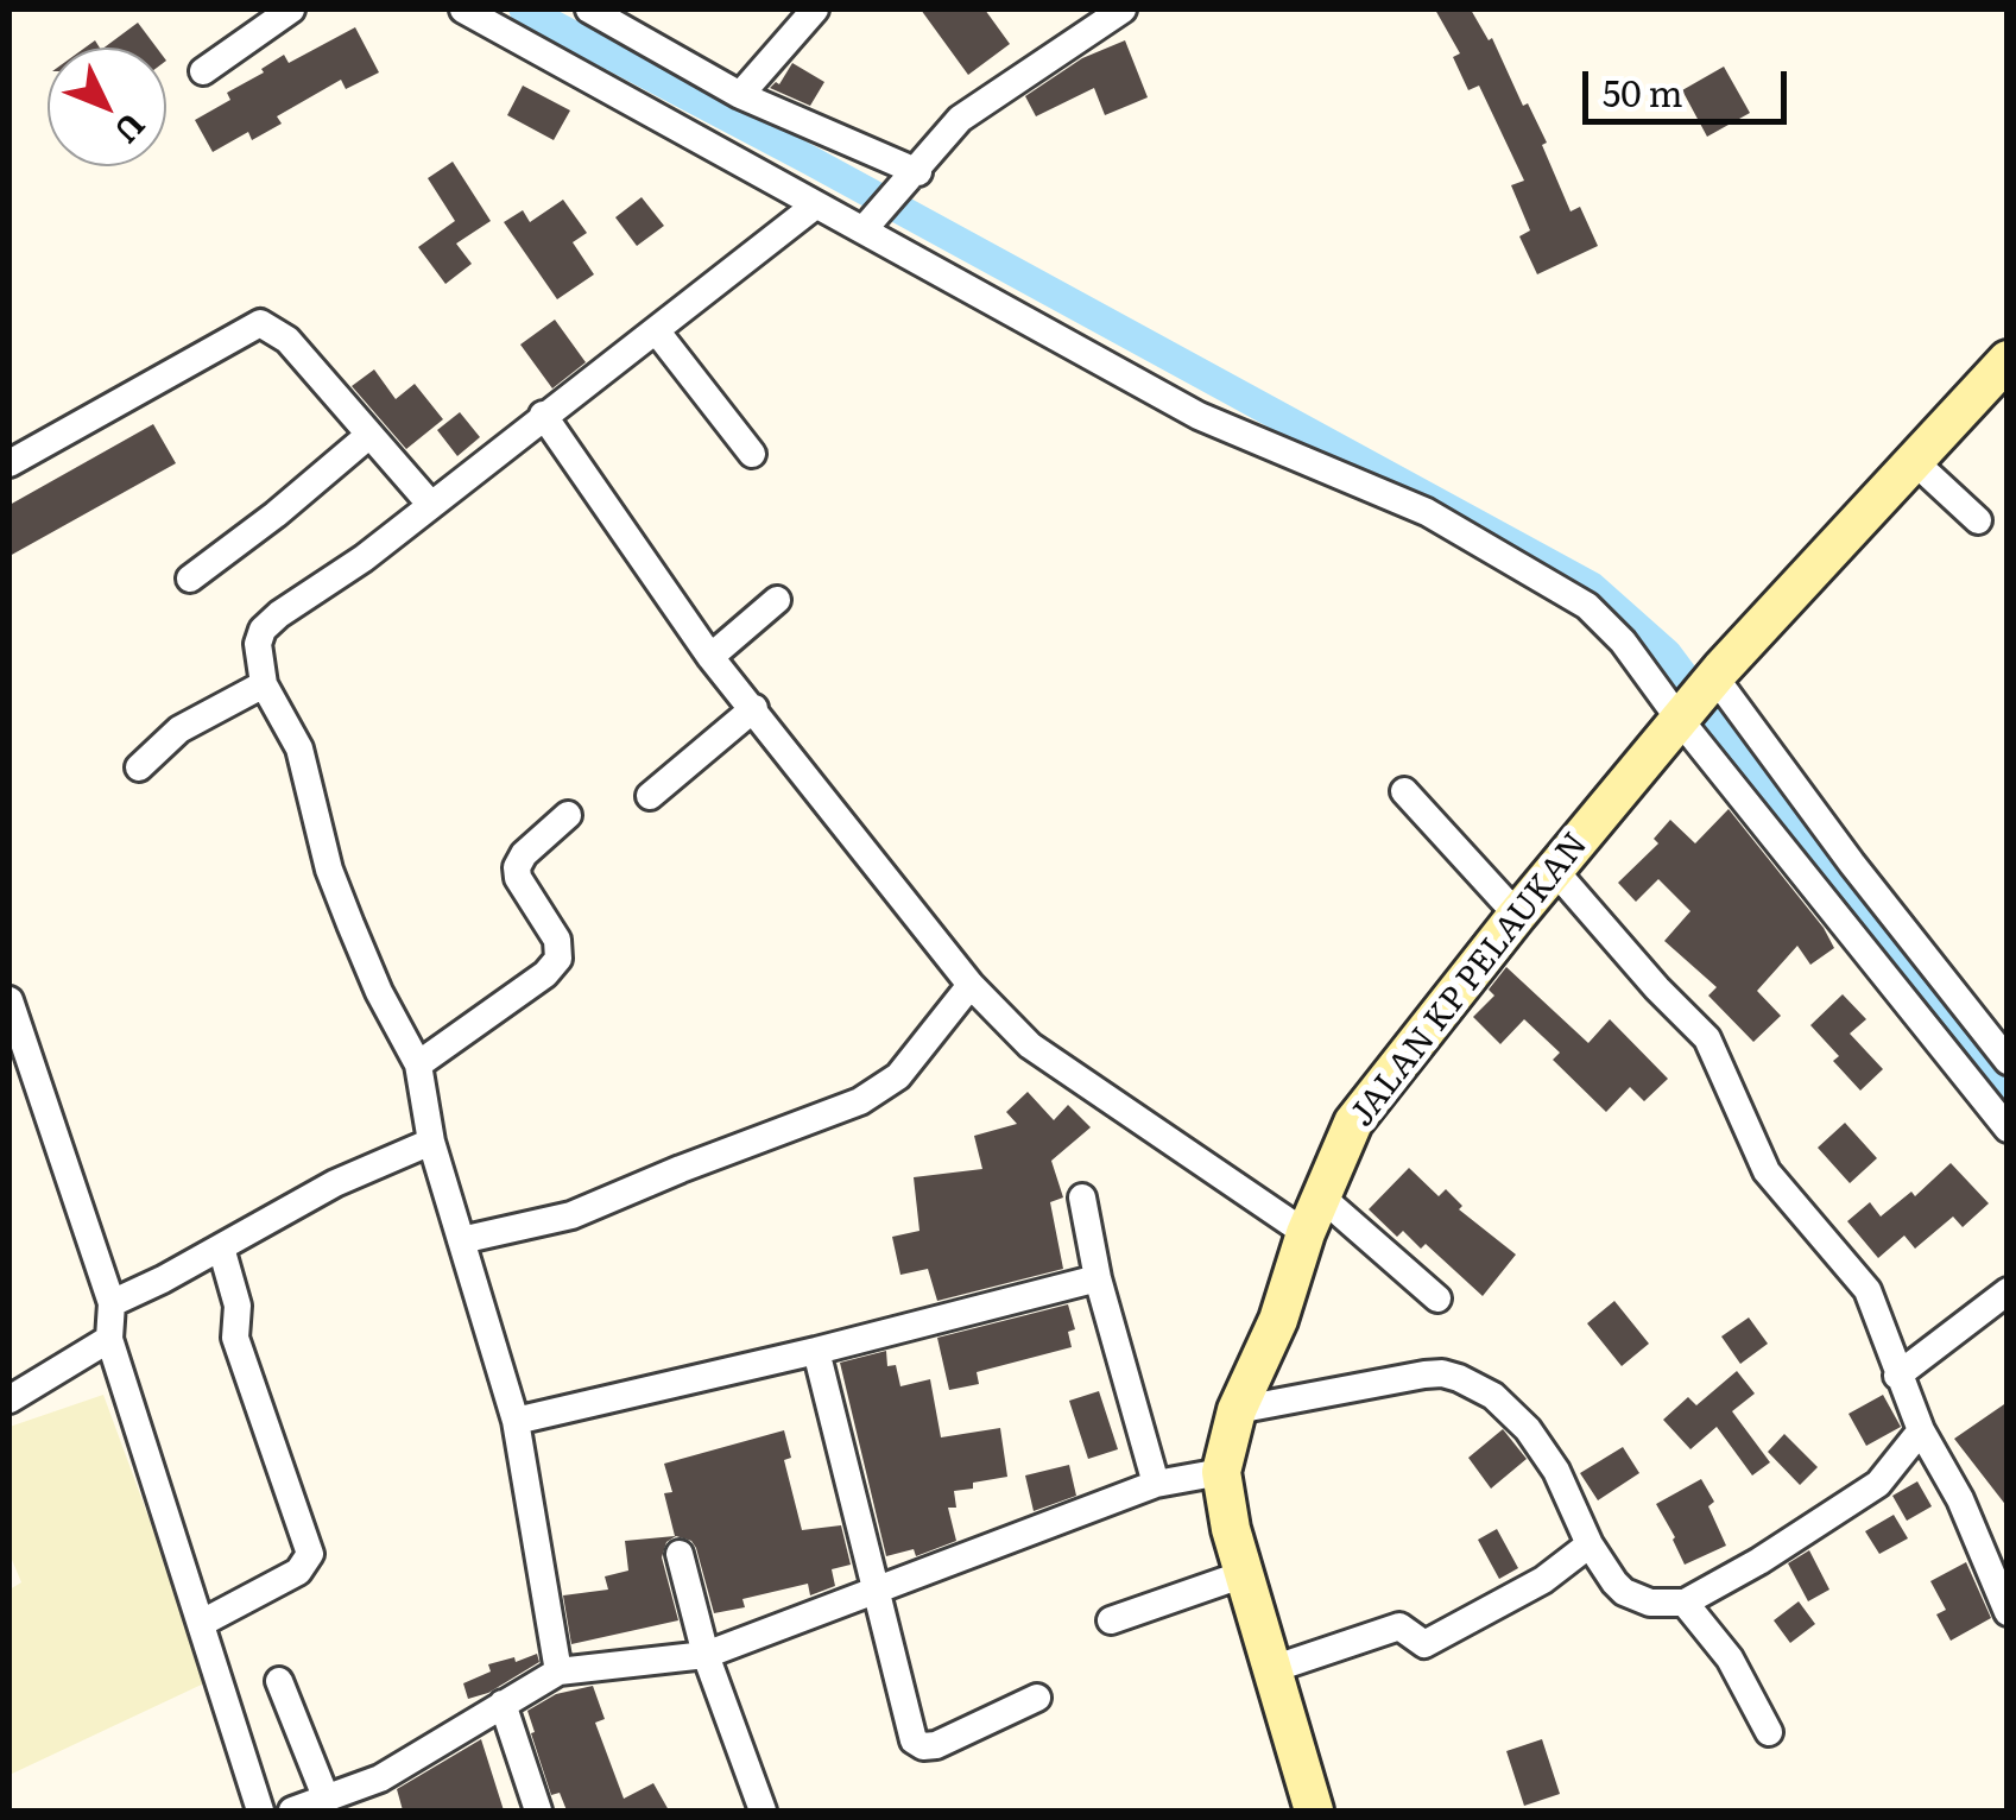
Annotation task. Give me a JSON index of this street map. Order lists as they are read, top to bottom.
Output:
{
  "streets": {
    "street": ["JALAN KP PELAUKAN"]
  },
  "scale_bar": "50 m",
  "north": "bottom right"
}
